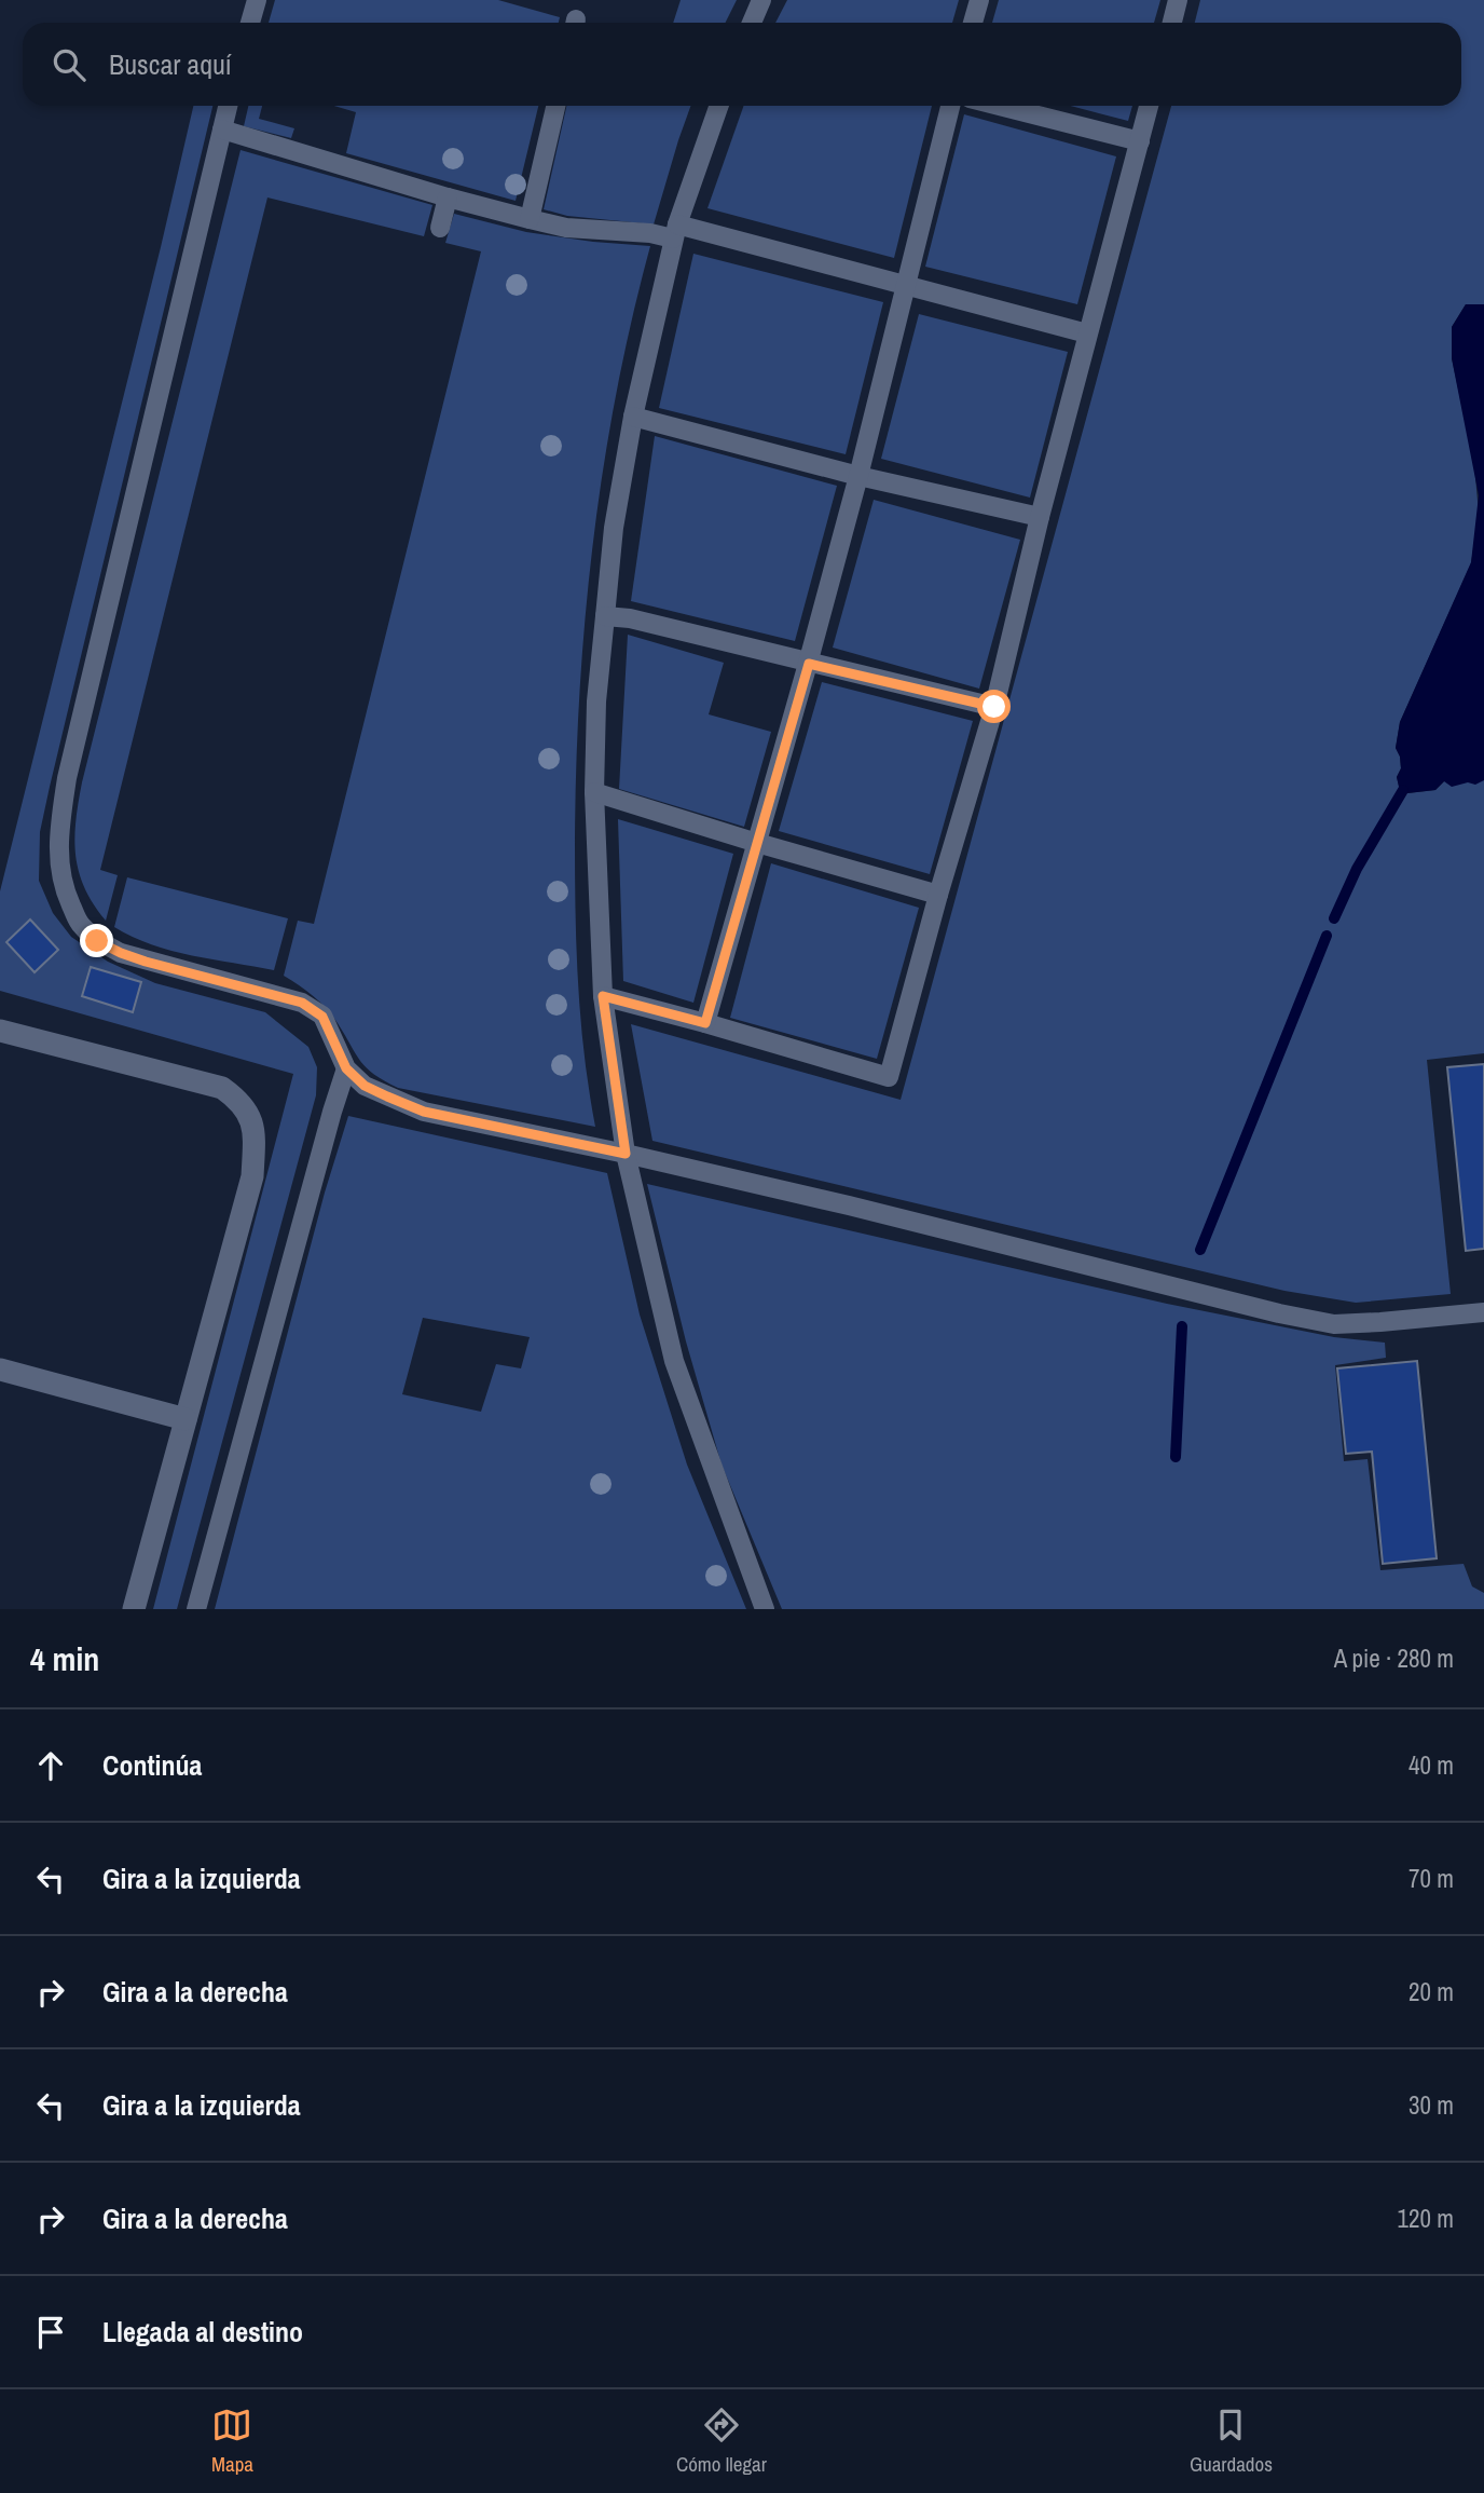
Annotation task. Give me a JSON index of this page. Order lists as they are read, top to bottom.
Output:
{
  "page": {
    "search": "Buscar aquí",
    "heading": ["4 min", "A pie · 280 m"],
    "list": [
      ["Continúa", "40 m"],
      ["Gira a la izquierda", "70 m"],
      ["Gira a la derecha", "20 m"],
      ["Gira a la izquierda", "30 m"],
      ["Gira a la derecha", "120 m"],
      "Llegada al destino"
    ],
    "nav": ["Mapa", "Cómo llegar", "Guardados"]
  }
}
